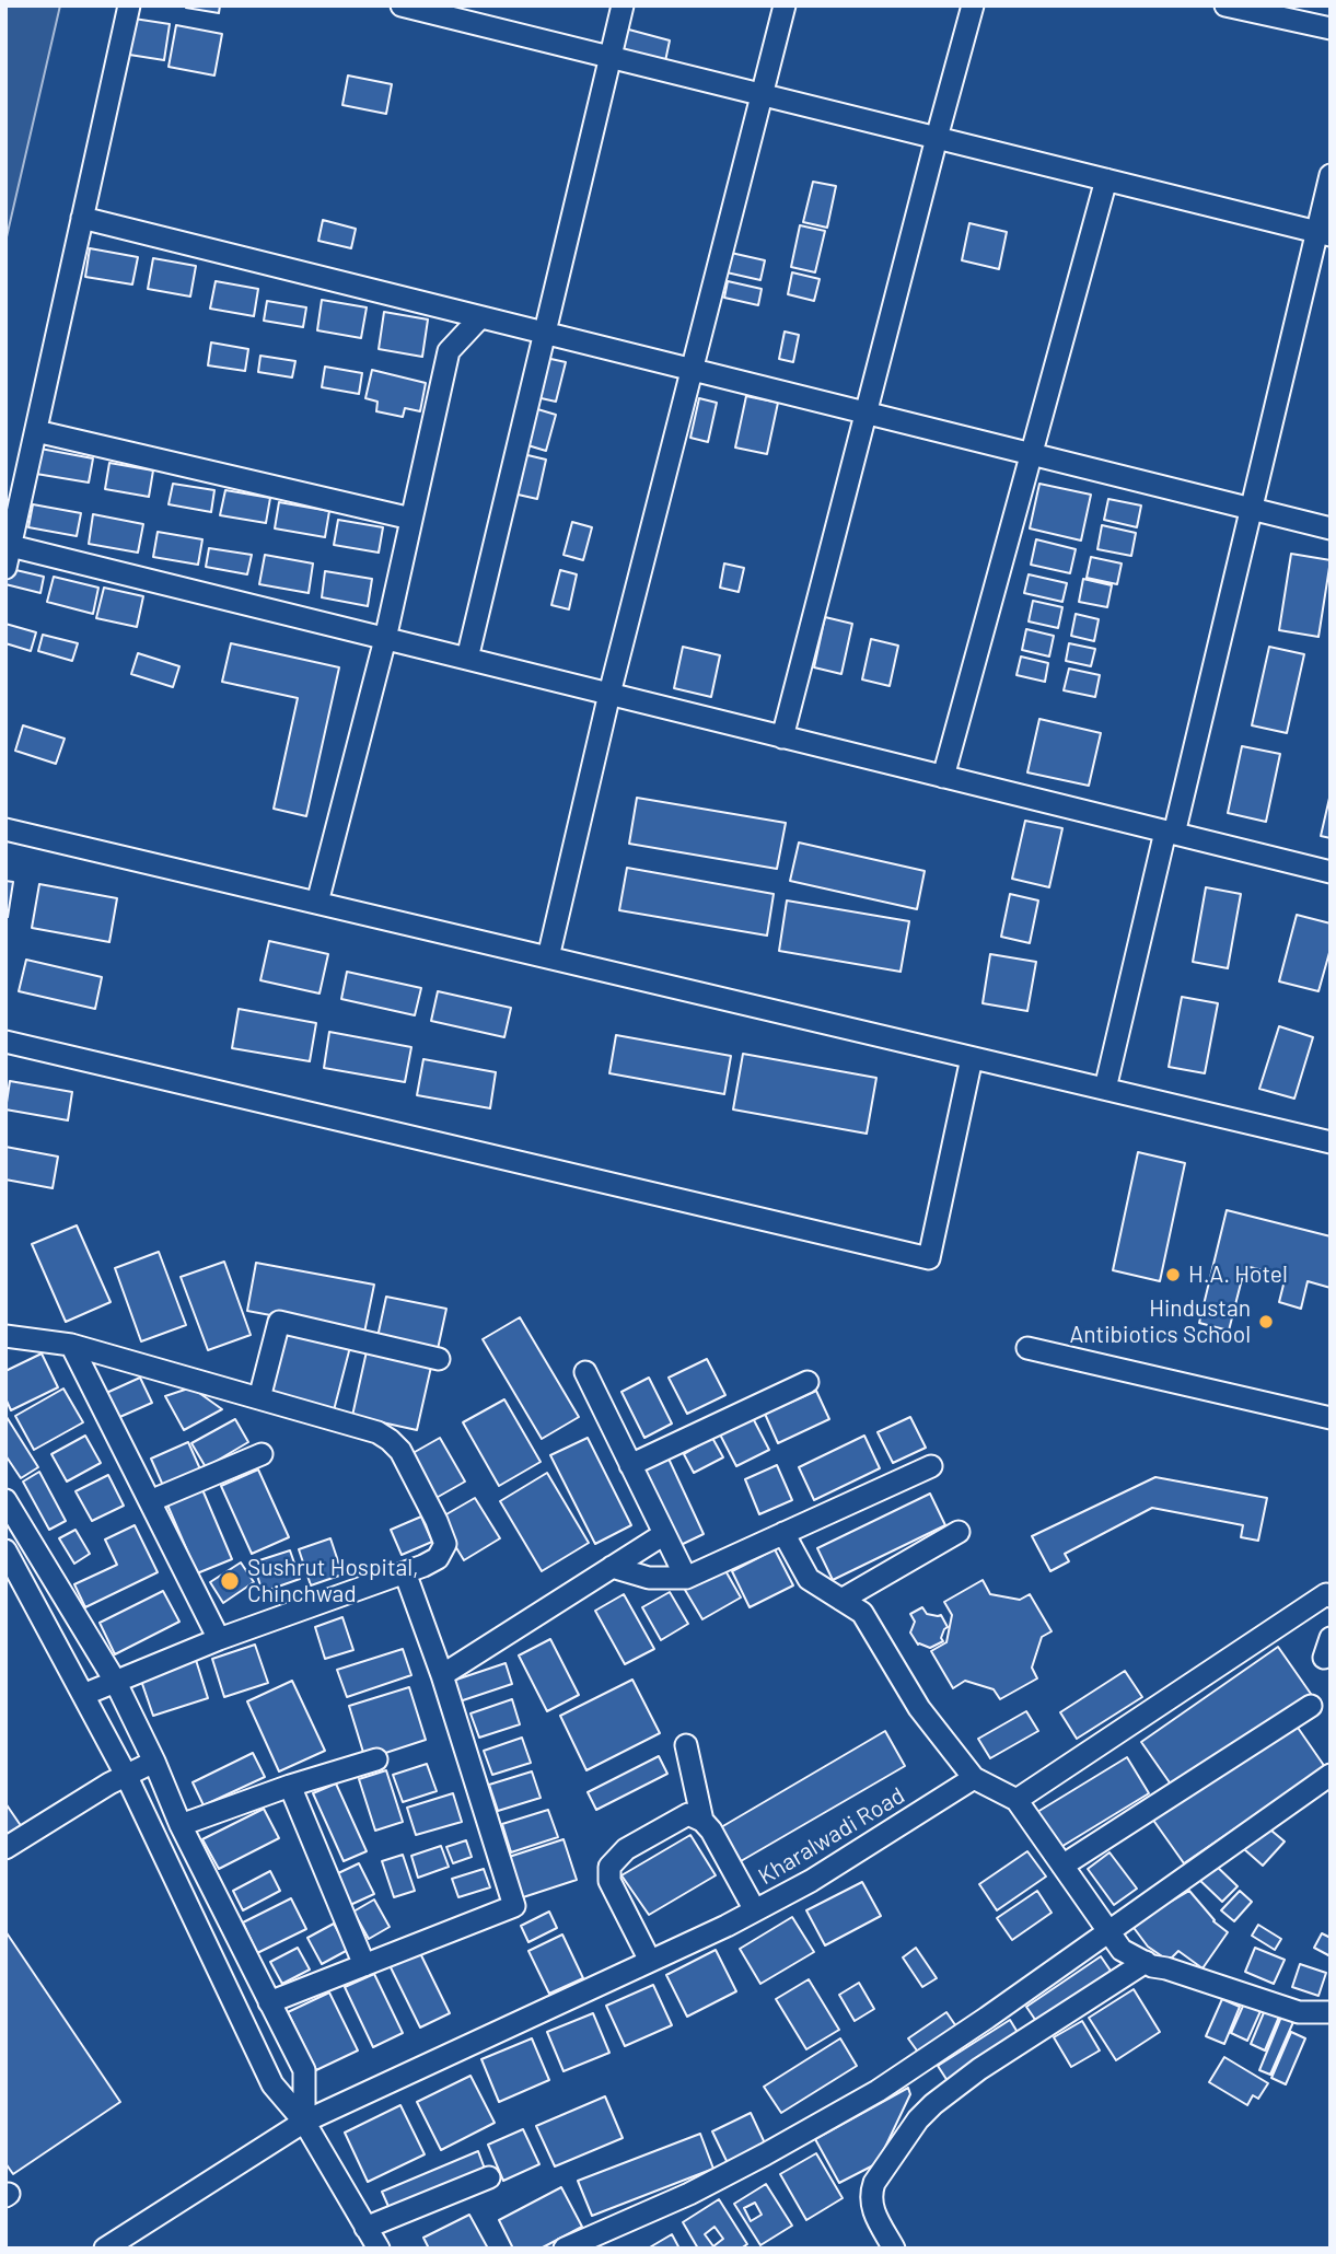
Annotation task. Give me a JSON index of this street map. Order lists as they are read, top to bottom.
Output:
{
  "streets": {
    "street": ["Kharalwadi Road"]
  },
  "places": ["H.A. Hotel", "Hindustan Antibiotics School", "Sushrut Hospital, Chinchwad"]
}
